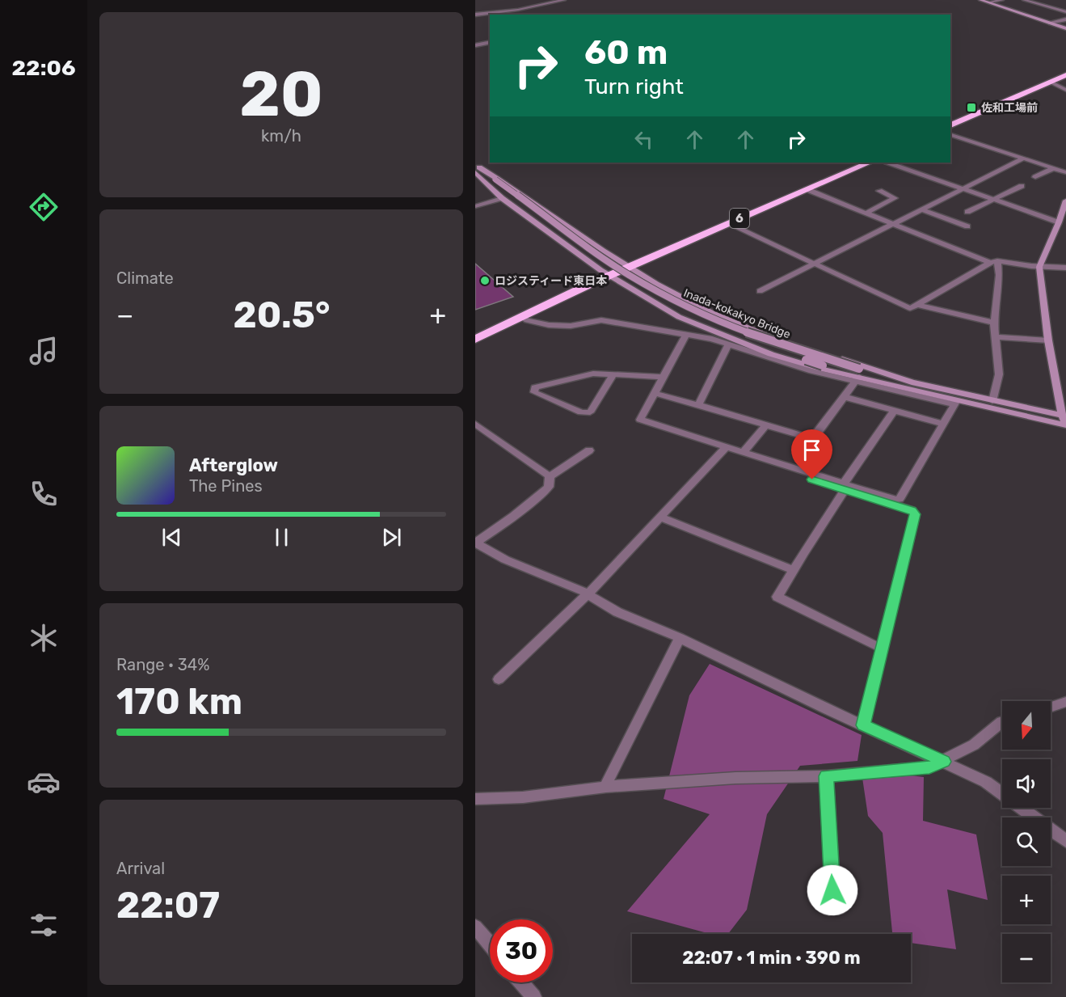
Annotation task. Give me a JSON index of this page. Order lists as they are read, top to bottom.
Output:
{
  "streets": {
    "highway": ["6"],
    "street": ["Inada-kokakyo Bridge"]
  },
  "places": {
    "transit": ["佐和工場前"],
    "other": ["ロジスティード東日本"]
  },
  "north": "bottom",
  "page": {
    "tabs": "22:06",
    "tile": [
      ["20", "km/h"],
      "Climate",
      ["Range · 34%", "170 km"],
      ["Arrival", "22:07"]
    ],
    "turn": ["60 m", "Turn right"],
    "heat": ["−", "20.5°", "+"],
    "song": ["Afterglow", "The Pines"],
    "map_buttons": ["+", "−"],
    "limit": "30",
    "trip": "22:07 · 1 min · 390 m"
  }
}
